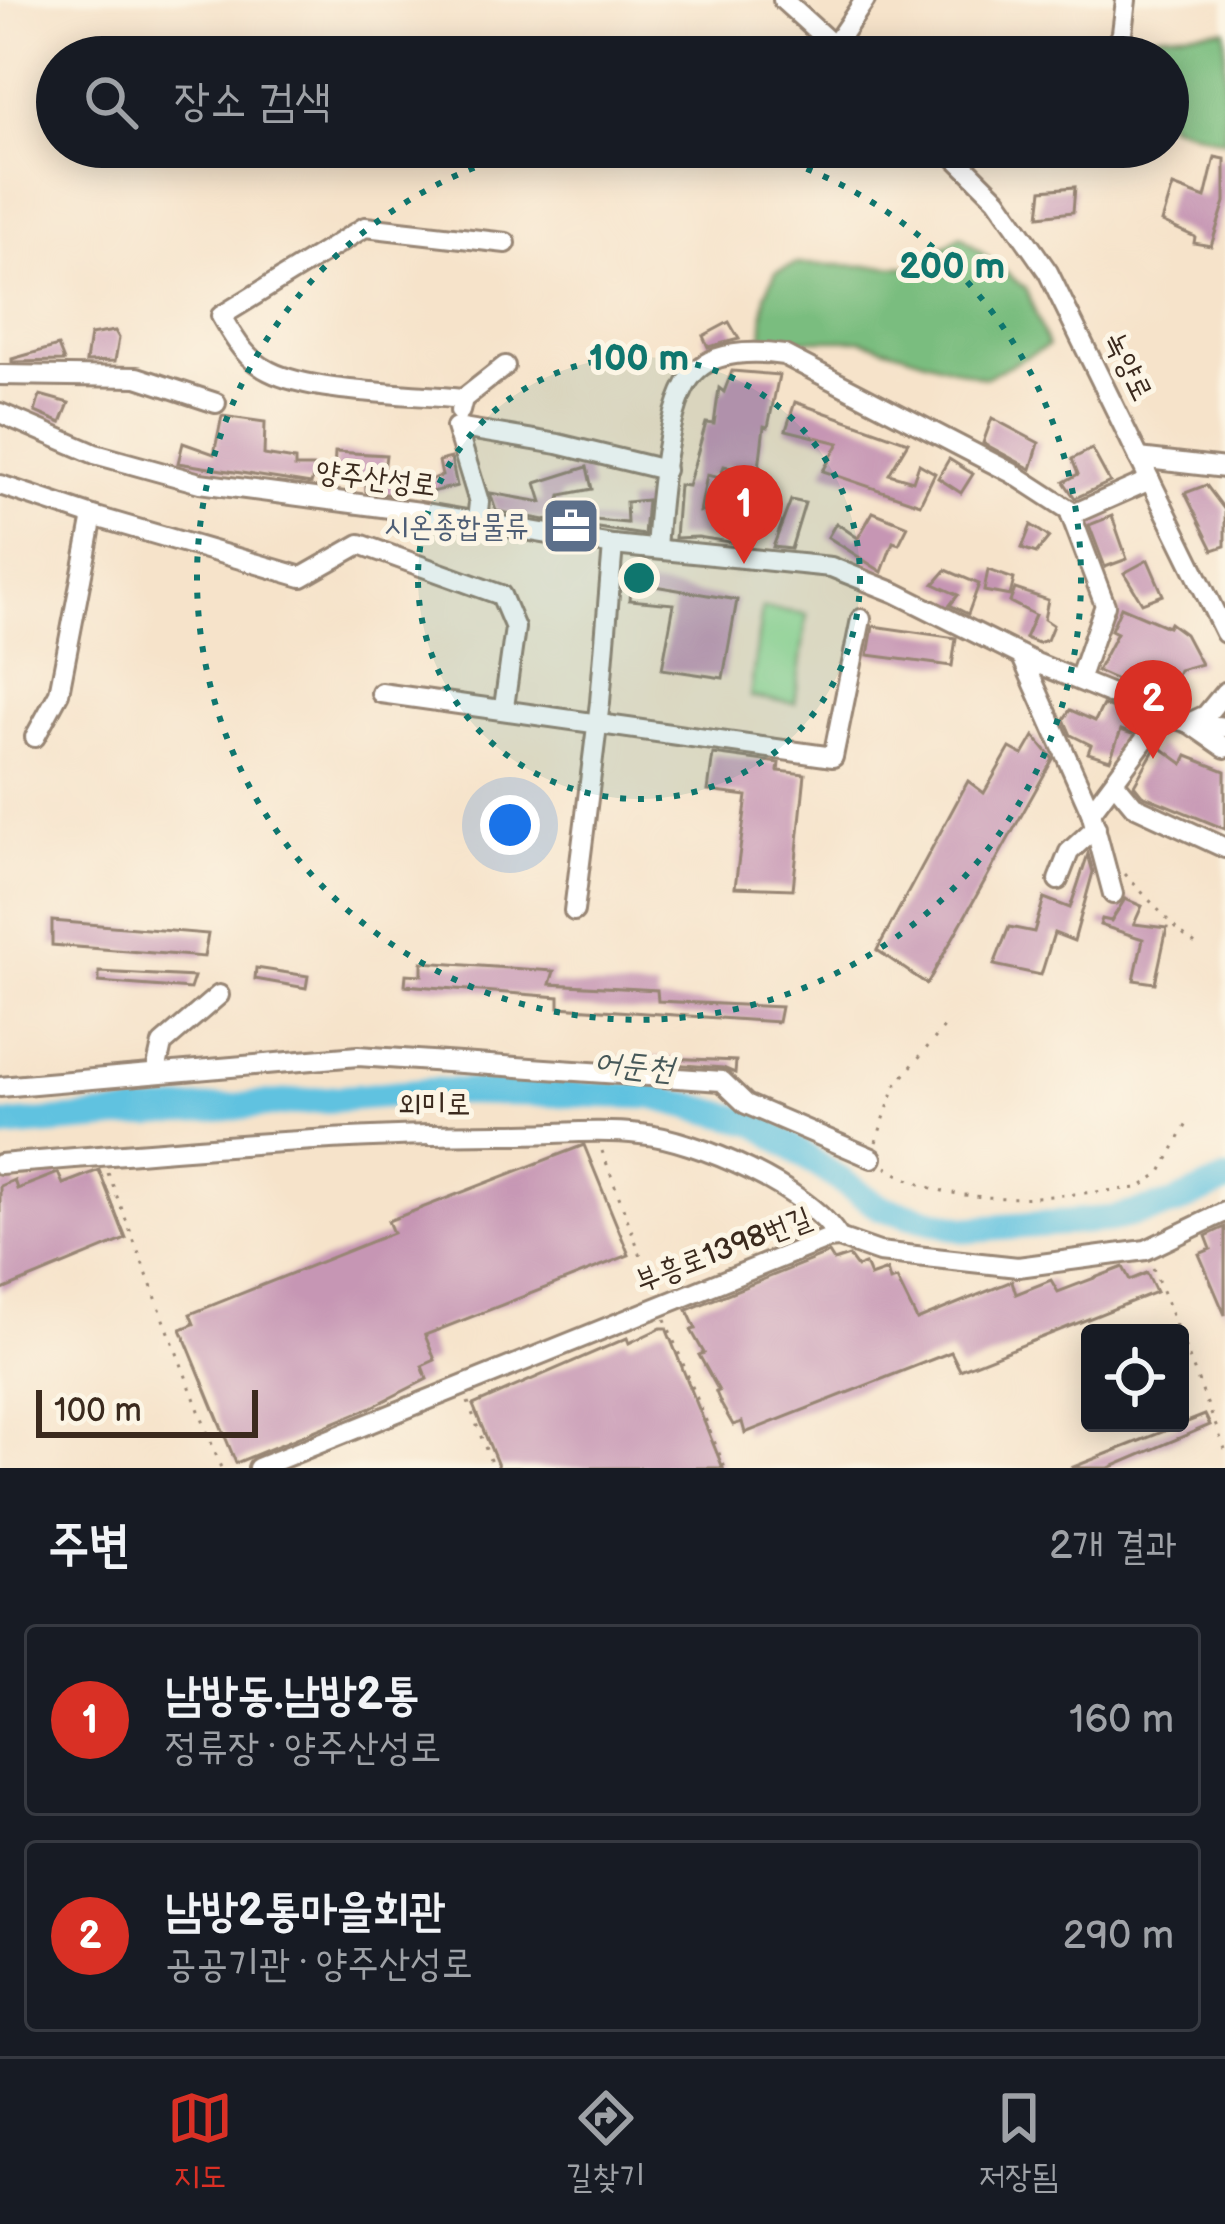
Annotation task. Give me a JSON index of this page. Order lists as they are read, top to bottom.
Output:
{
  "streets": {
    "street": [
      "녹양로",
      "양주산성로",
      "외미로",
      "부흥로1398번길"
    ]
  },
  "crossings": [
    ["외미로", "부흥로1398번길"]
  ],
  "water": ["어둔천"],
  "places": {
    "office": ["시온종합물류"]
  },
  "scale_bar": "100 m",
  "page": {
    "search": "장소 검색",
    "pins": ["1", "2"],
    "scale": "100 m",
    "heading": ["주변", "2개 결과"],
    "list": [
      {
        "mark": "1",
        "name": "남방동.남방2통",
        "note": "정류장 · 양주산성로",
        "value": "160 m"
      },
      {
        "mark": "2",
        "name": "남방2통마을회관",
        "note": "공공기관 · 양주산성로",
        "value": "290 m"
      }
    ],
    "nav": ["지도", "길찾기", "저장됨"]
  },
  "rings": ["200 m", "100 m"]
}
